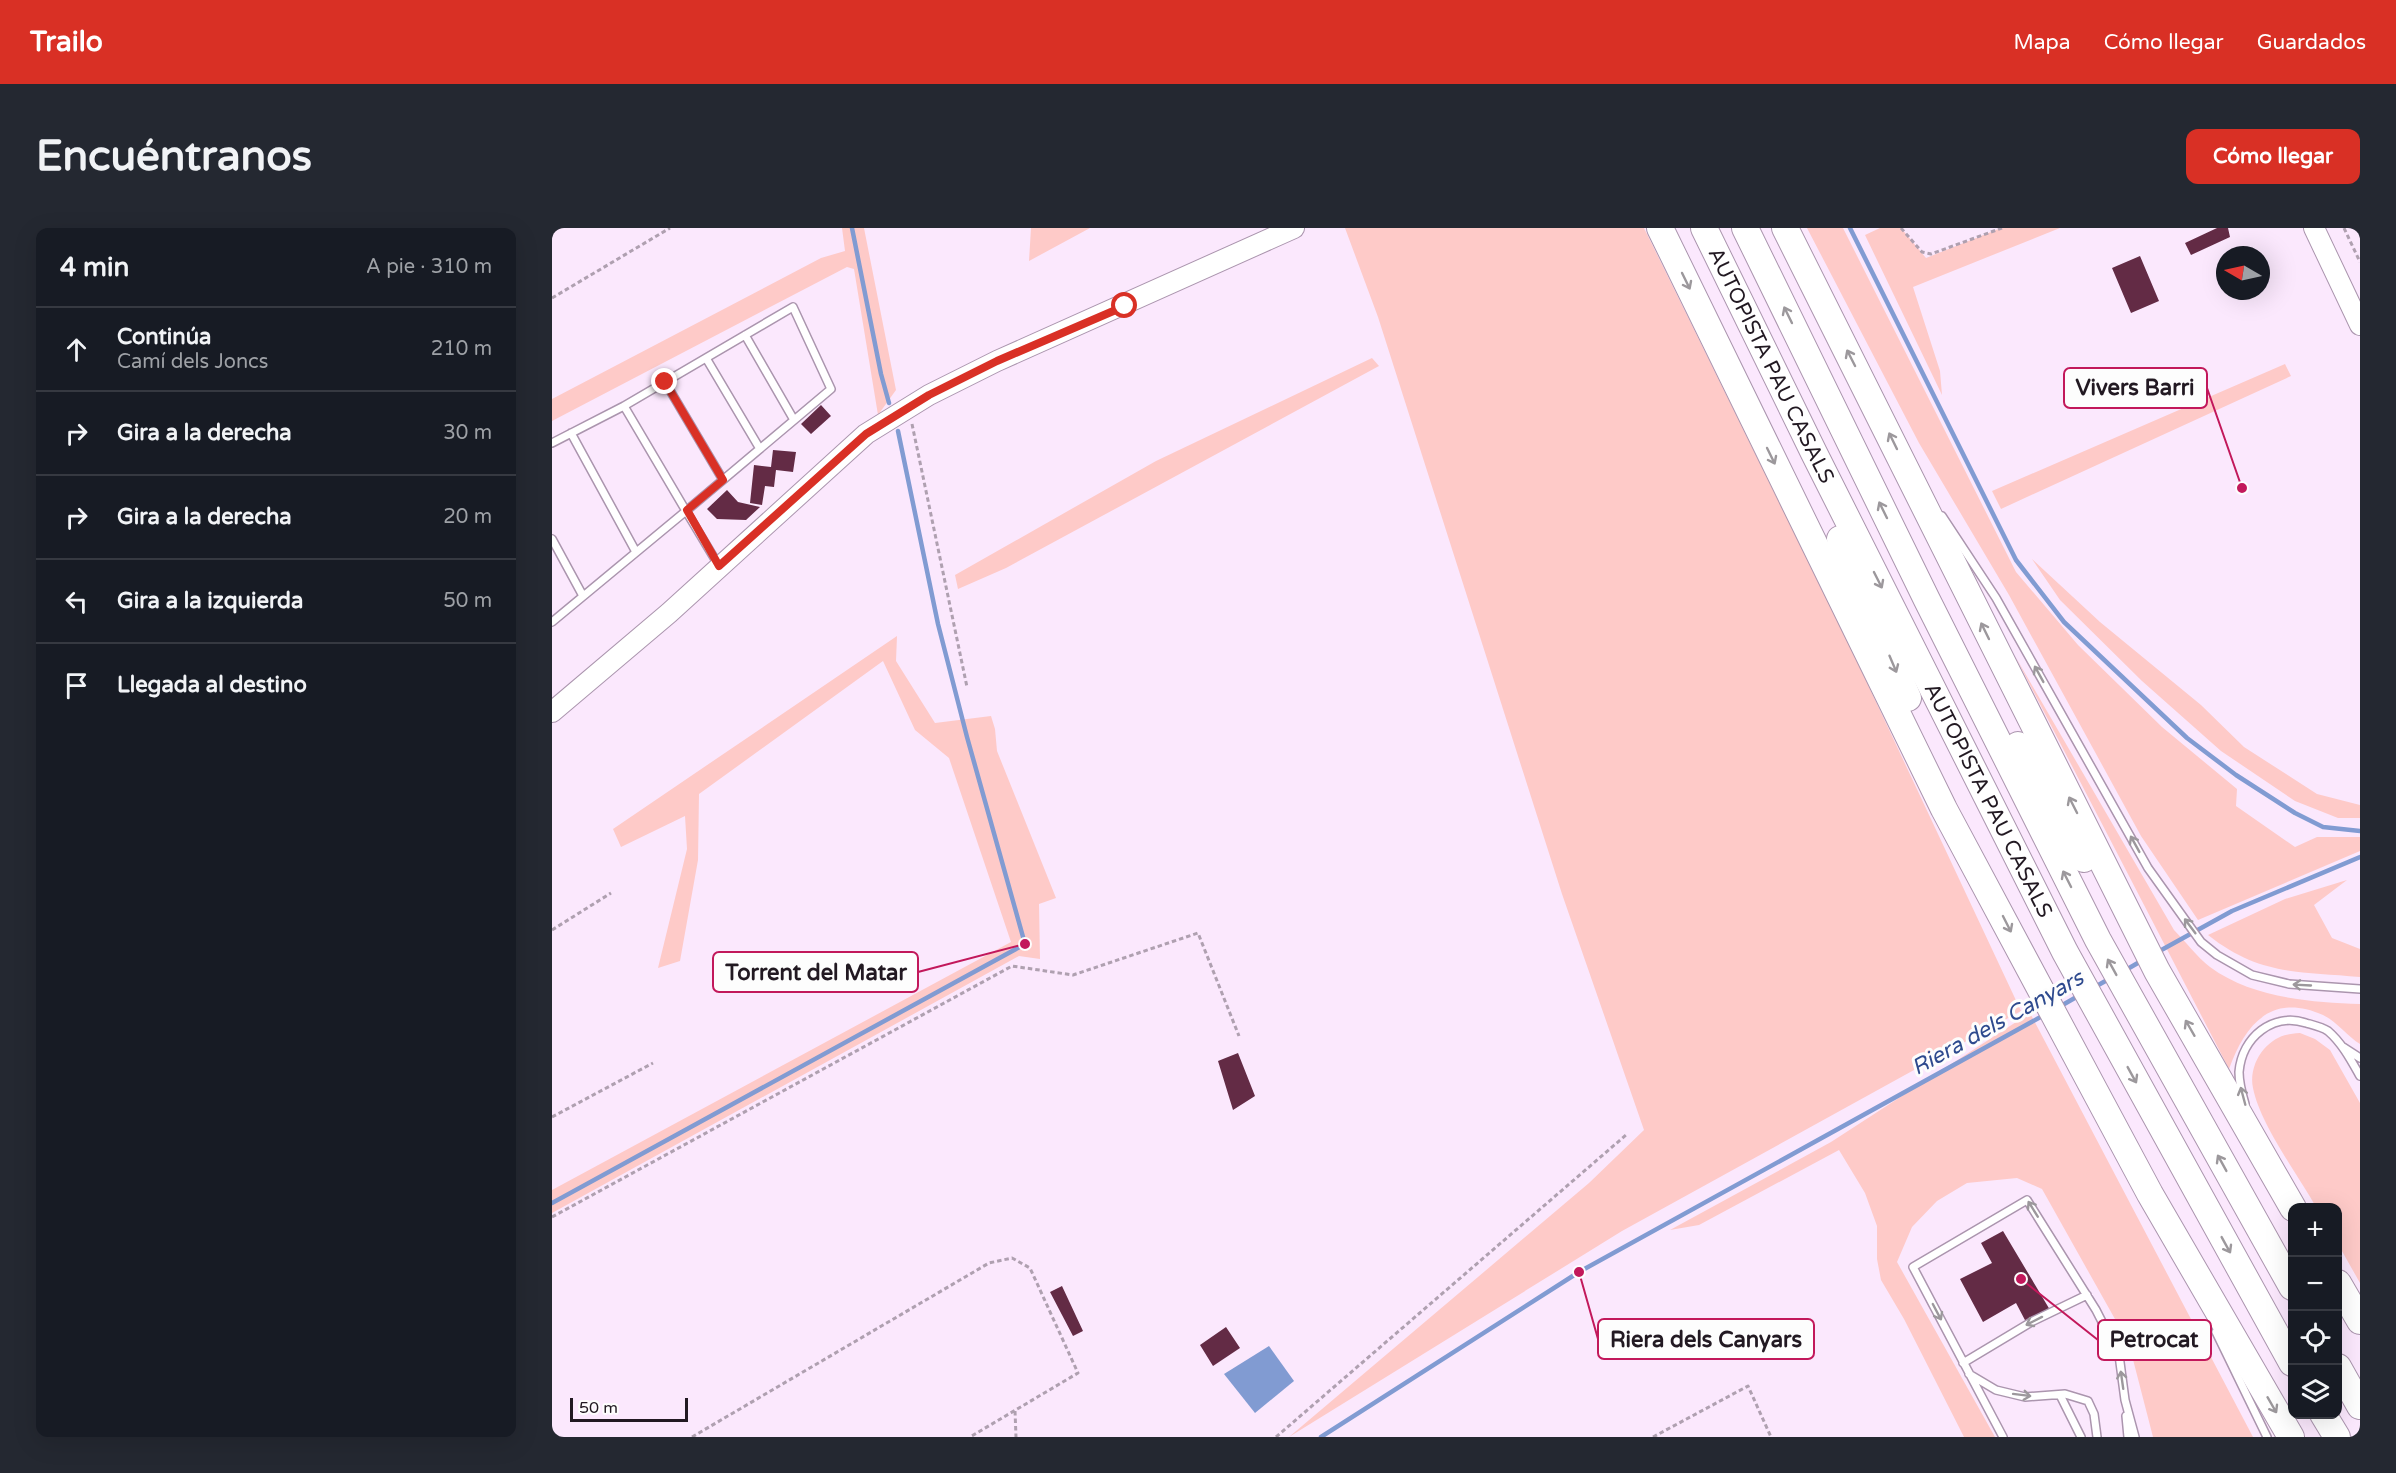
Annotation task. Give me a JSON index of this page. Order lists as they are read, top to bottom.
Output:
{
  "streets": {
    "highway": ["AUTOPISTA PAU CASALS"]
  },
  "water": ["Riera dels Canyars"],
  "places": [
    "Vivers Barri",
    "Torrent del Matar",
    "Riera dels Canyars",
    "Petrocat"
  ],
  "scale_bar": "50 m",
  "north": "left",
  "page": {
    "header": "Trailo",
    "nav": ["Mapa", "Cómo llegar", "Guardados"],
    "buttons": "Cómo llegar",
    "title": "Encuéntranos",
    "heading": ["4 min", "A pie · 310 m"],
    "list": [
      ["Continúa", "Camí dels Joncs", "210 m"],
      ["Gira a la derecha", "30 m"],
      ["Gira a la derecha", "20 m"],
      ["Gira a la izquierda", "50 m"],
      "Llegada al destino"
    ],
    "map_buttons": ["+", "−"],
    "scale": "50 m"
  }
}
